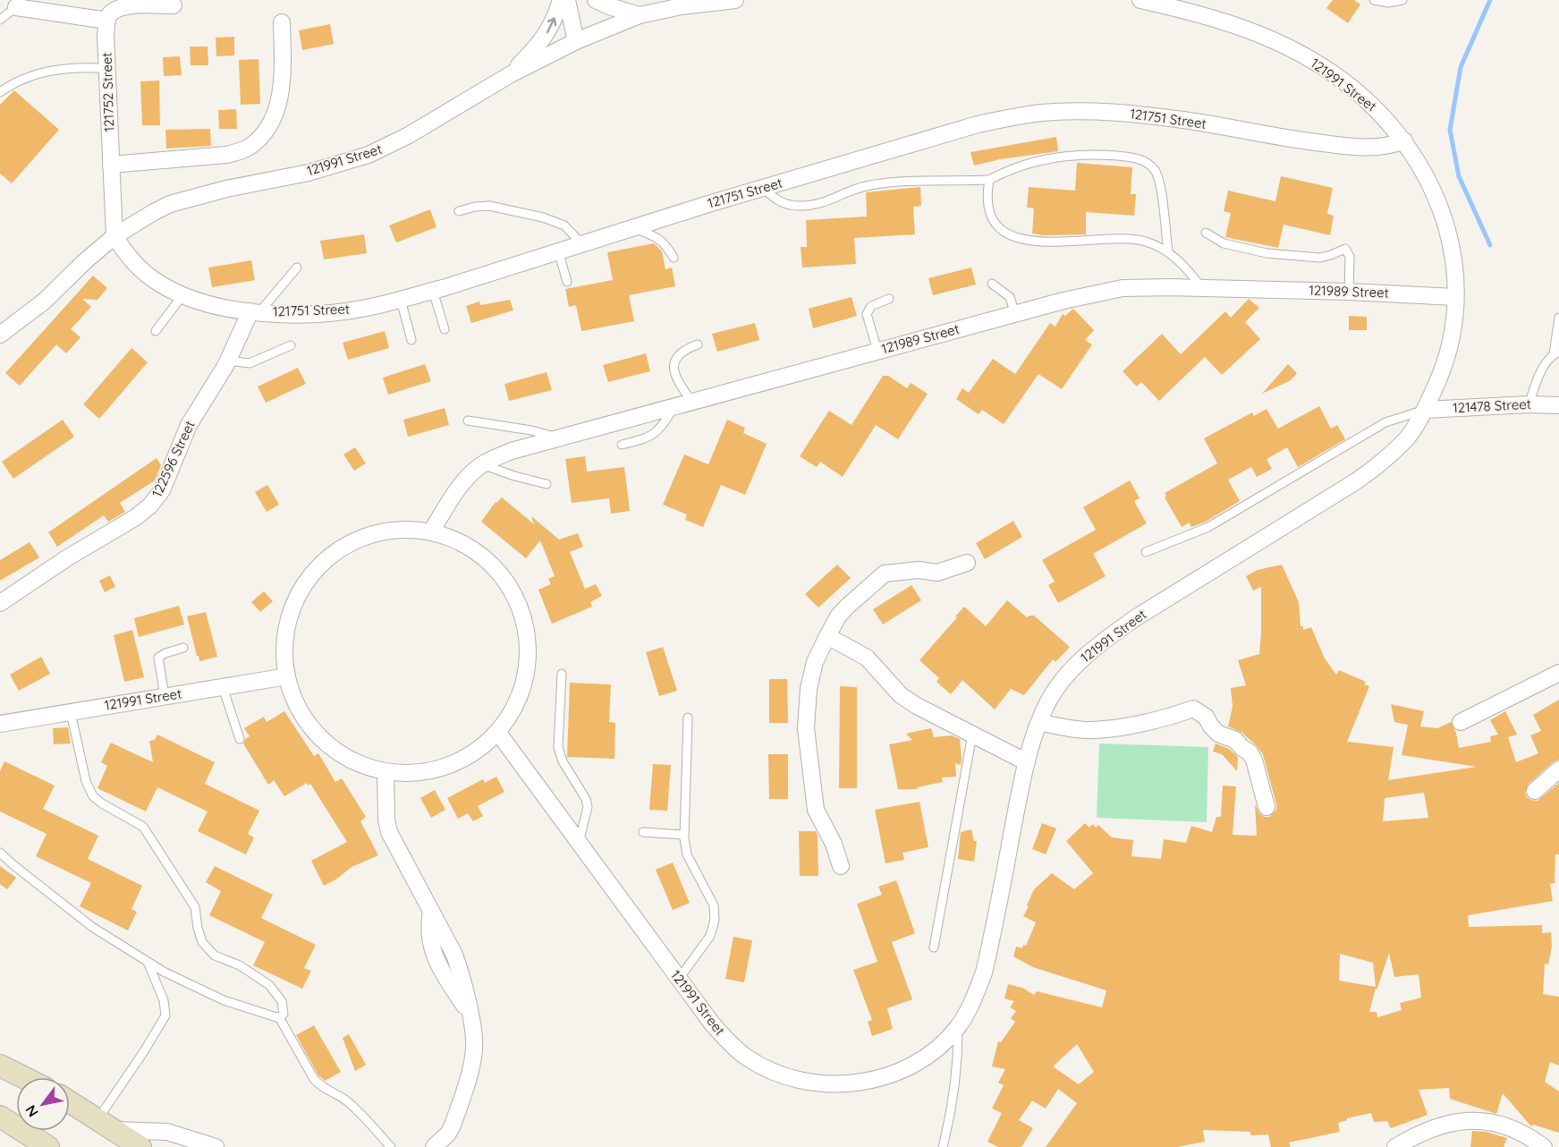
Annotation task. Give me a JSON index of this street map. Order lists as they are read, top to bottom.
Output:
{
  "streets": {
    "street": [
      "121991 Street",
      "121752 Street",
      "121751 Street",
      "121989 Street",
      "121478 Street",
      "122596 Street"
    ]
  },
  "crossings": [
    ["121991 Street", "121752 Street"],
    ["121991 Street", "121751 Street"],
    ["121991 Street", "121989 Street"],
    ["121991 Street", "121478 Street"],
    ["121752 Street", "121751 Street"],
    ["121751 Street", "122596 Street"]
  ],
  "north": "bottom left"
}
